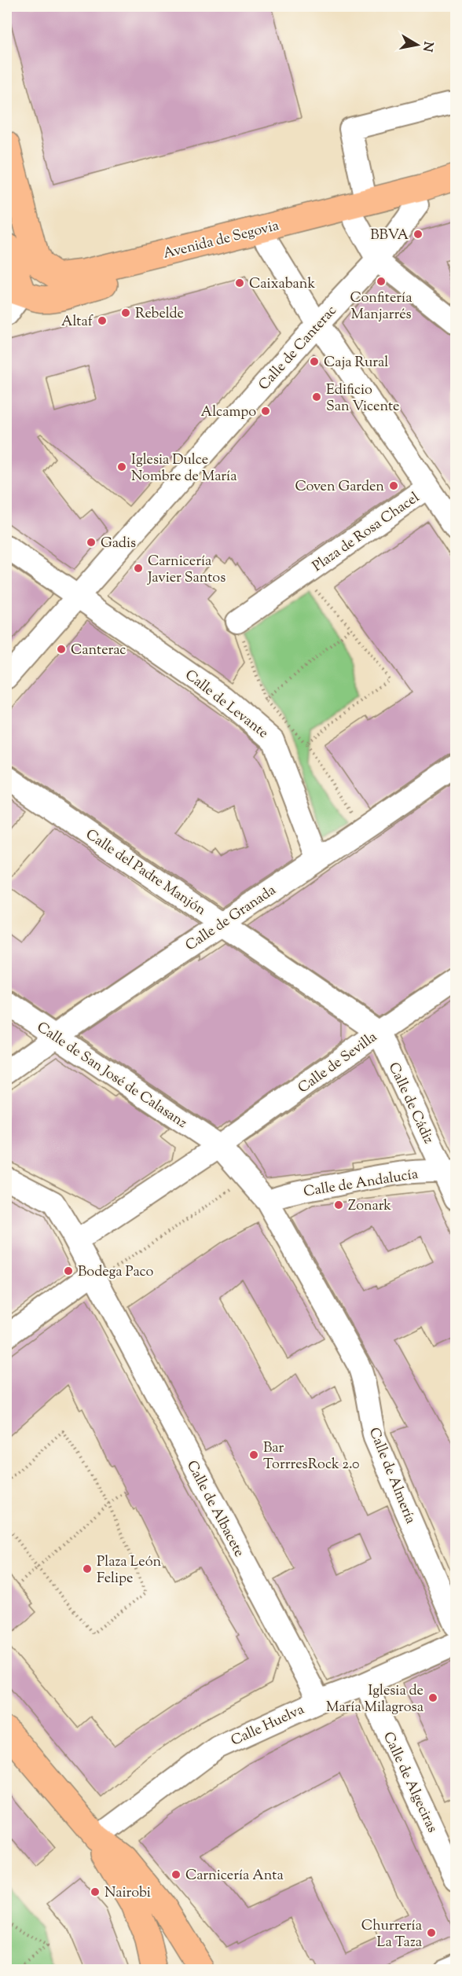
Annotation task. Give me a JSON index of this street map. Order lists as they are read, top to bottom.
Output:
{
  "streets": {
    "main road": ["Avenida de Segovia"],
    "street": [
      "Calle de Canterac",
      "Plaza de Rosa Chacel",
      "Calle de Levante",
      "Calle del Padre Manjón",
      "Calle de Granada",
      "Calle de Sevilla",
      "Calle de San José de Calasanz",
      "Calle de Cádiz",
      "Calle de Andalucía",
      "Calle de Almería",
      "Calle de Albacete",
      "Calle Huelva",
      "Calle de Algeciras"
    ]
  },
  "crossings": [
    ["Avenida de Segovia", "Calle de Canterac"],
    ["Calle de Canterac", "Calle de Levante"],
    ["Calle de Levante", "Calle de Granada"],
    ["Calle del Padre Manjón", "Calle de Granada"],
    ["Calle del Padre Manjón", "Calle de Sevilla"],
    ["Calle del Padre Manjón", "Calle de Cádiz"],
    ["Calle de Granada", "Calle de San José de Calasanz"],
    ["Calle de Sevilla", "Calle de San José de Calasanz"],
    ["Calle de Sevilla", "Calle de Cádiz"],
    ["Calle de Sevilla", "Calle de Albacete"],
    ["Calle de San José de Calasanz", "Calle de Almería"],
    ["Calle de Cádiz", "Calle de Andalucía"],
    ["Calle de Andalucía", "Calle de Almería"],
    ["Calle de Albacete", "Calle Huelva"],
    ["Calle Huelva", "Calle de Algeciras"]
  ],
  "places": [
    "BBVA",
    "Confitería Manjarrés",
    "Caixabank",
    "Rebelde",
    "Altaf",
    "Caja Rural",
    "Edificio San Vicente",
    "Alcampo",
    "Iglesia Dulce Nombre de María",
    "Coven Garden",
    "Gadis",
    "Carnicería Javier Santos",
    "Canterac",
    "Zonark",
    "Bodega Paco",
    "Bar TorrresRock 2.0",
    "Plaza León Felipe",
    "Iglesia de María Milagrosa",
    "Carnicería Anta",
    "Nairobi",
    "Churrería La Taza"
  ],
  "north": "right"
}
